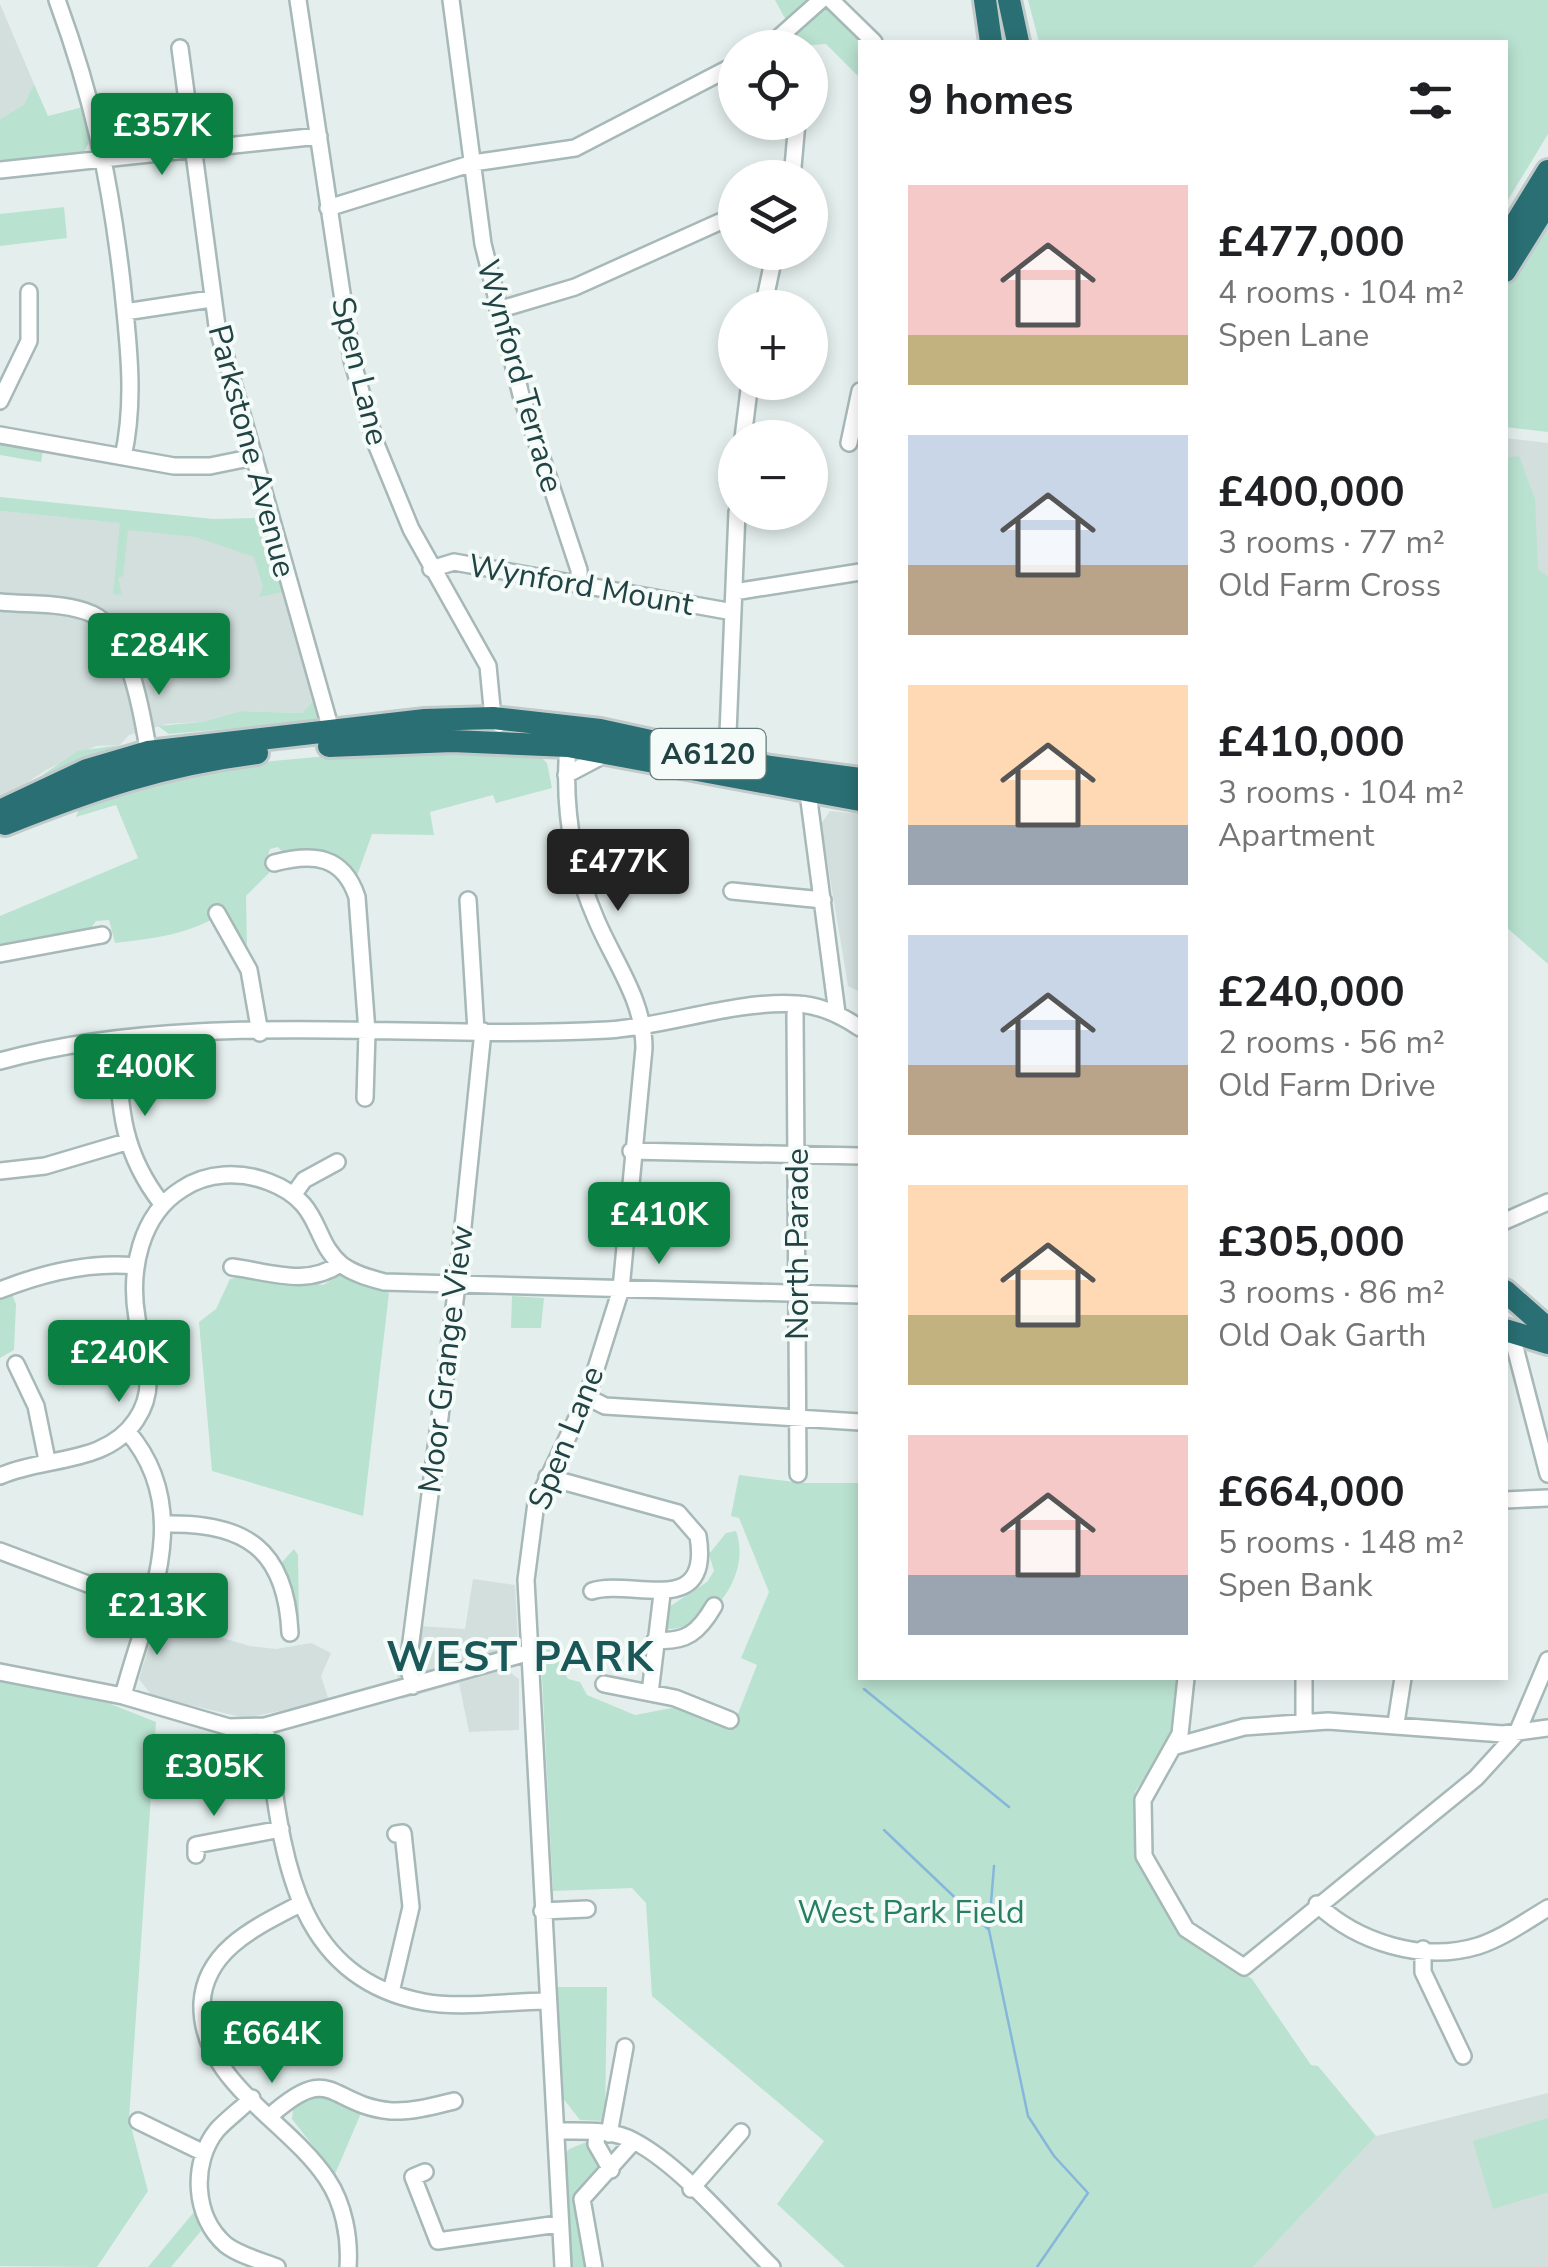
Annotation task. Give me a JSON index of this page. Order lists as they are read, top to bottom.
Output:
{
  "streets": {
    "highway": ["A6120"],
    "street": [
      "Spen Lane",
      "Wynford Terrace",
      "Parkstone Avenue",
      "Wynford Mount",
      "North Parade",
      "Moor Grange View"
    ]
  },
  "crossings": [
    ["Spen Lane", "Wynford Mount"],
    ["Spen Lane", "A6120"],
    ["Wynford Terrace", "Wynford Mount"],
    ["Parkstone Avenue", "A6120"]
  ],
  "districts": ["WEST PARK"],
  "parks": ["West Park Field"],
  "page": {
    "map_buttons": ["+", "−"],
    "heading": "9 homes",
    "price": [
      "£357K",
      "£284K",
      "£477K",
      "£400K",
      "£410K",
      "£240K",
      "£213K",
      "£305K",
      "£664K"
    ],
    "list": [
      {
        "name": "£477,000",
        "note": "4 rooms · 104 m² · Spen Lane"
      },
      {
        "name": "£400,000",
        "note": "3 rooms · 77 m² · Old Farm Cross"
      },
      {
        "name": "£410,000",
        "note": "3 rooms · 104 m² · Apartment"
      },
      {
        "name": "£240,000",
        "note": "2 rooms · 56 m² · Old Farm Drive"
      },
      {
        "name": "£305,000",
        "note": "3 rooms · 86 m² · Old Oak Garth"
      },
      {
        "name": "£664,000",
        "note": "5 rooms · 148 m² · Spen Bank"
      }
    ]
  }
}
